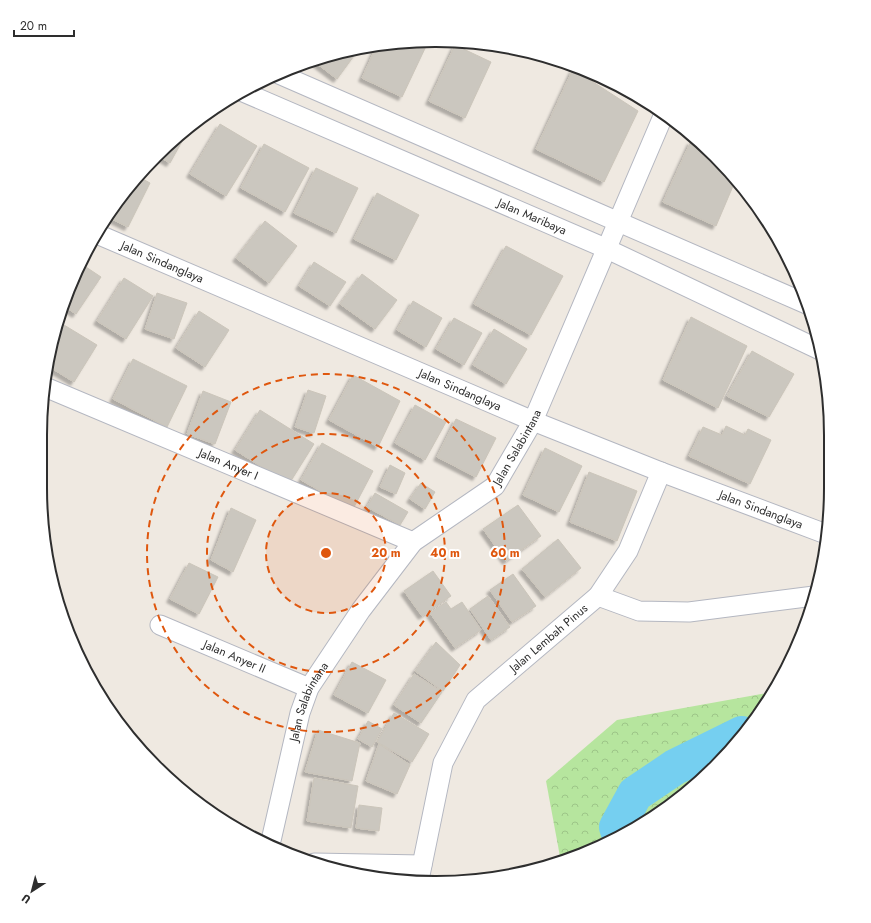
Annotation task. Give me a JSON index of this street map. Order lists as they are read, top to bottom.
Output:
{
  "streets": {
    "street": [
      "Jalan Maribaya",
      "Jalan Sindanglaya",
      "Jalan Salabintana",
      "Jalan Anyer I",
      "Jalan Lembah Pinus",
      "Jalan Anyer II"
    ]
  },
  "crossings": [
    ["Jalan Maribaya", "Jalan Salabintana"],
    ["Jalan Sindanglaya", "Jalan Salabintana"],
    ["Jalan Salabintana", "Jalan Anyer I"],
    ["Jalan Salabintana", "Jalan Anyer II"]
  ],
  "scale_bar": "20 m",
  "north": "bottom left",
  "rings": ["20 m", "40 m", "60 m"]
}
